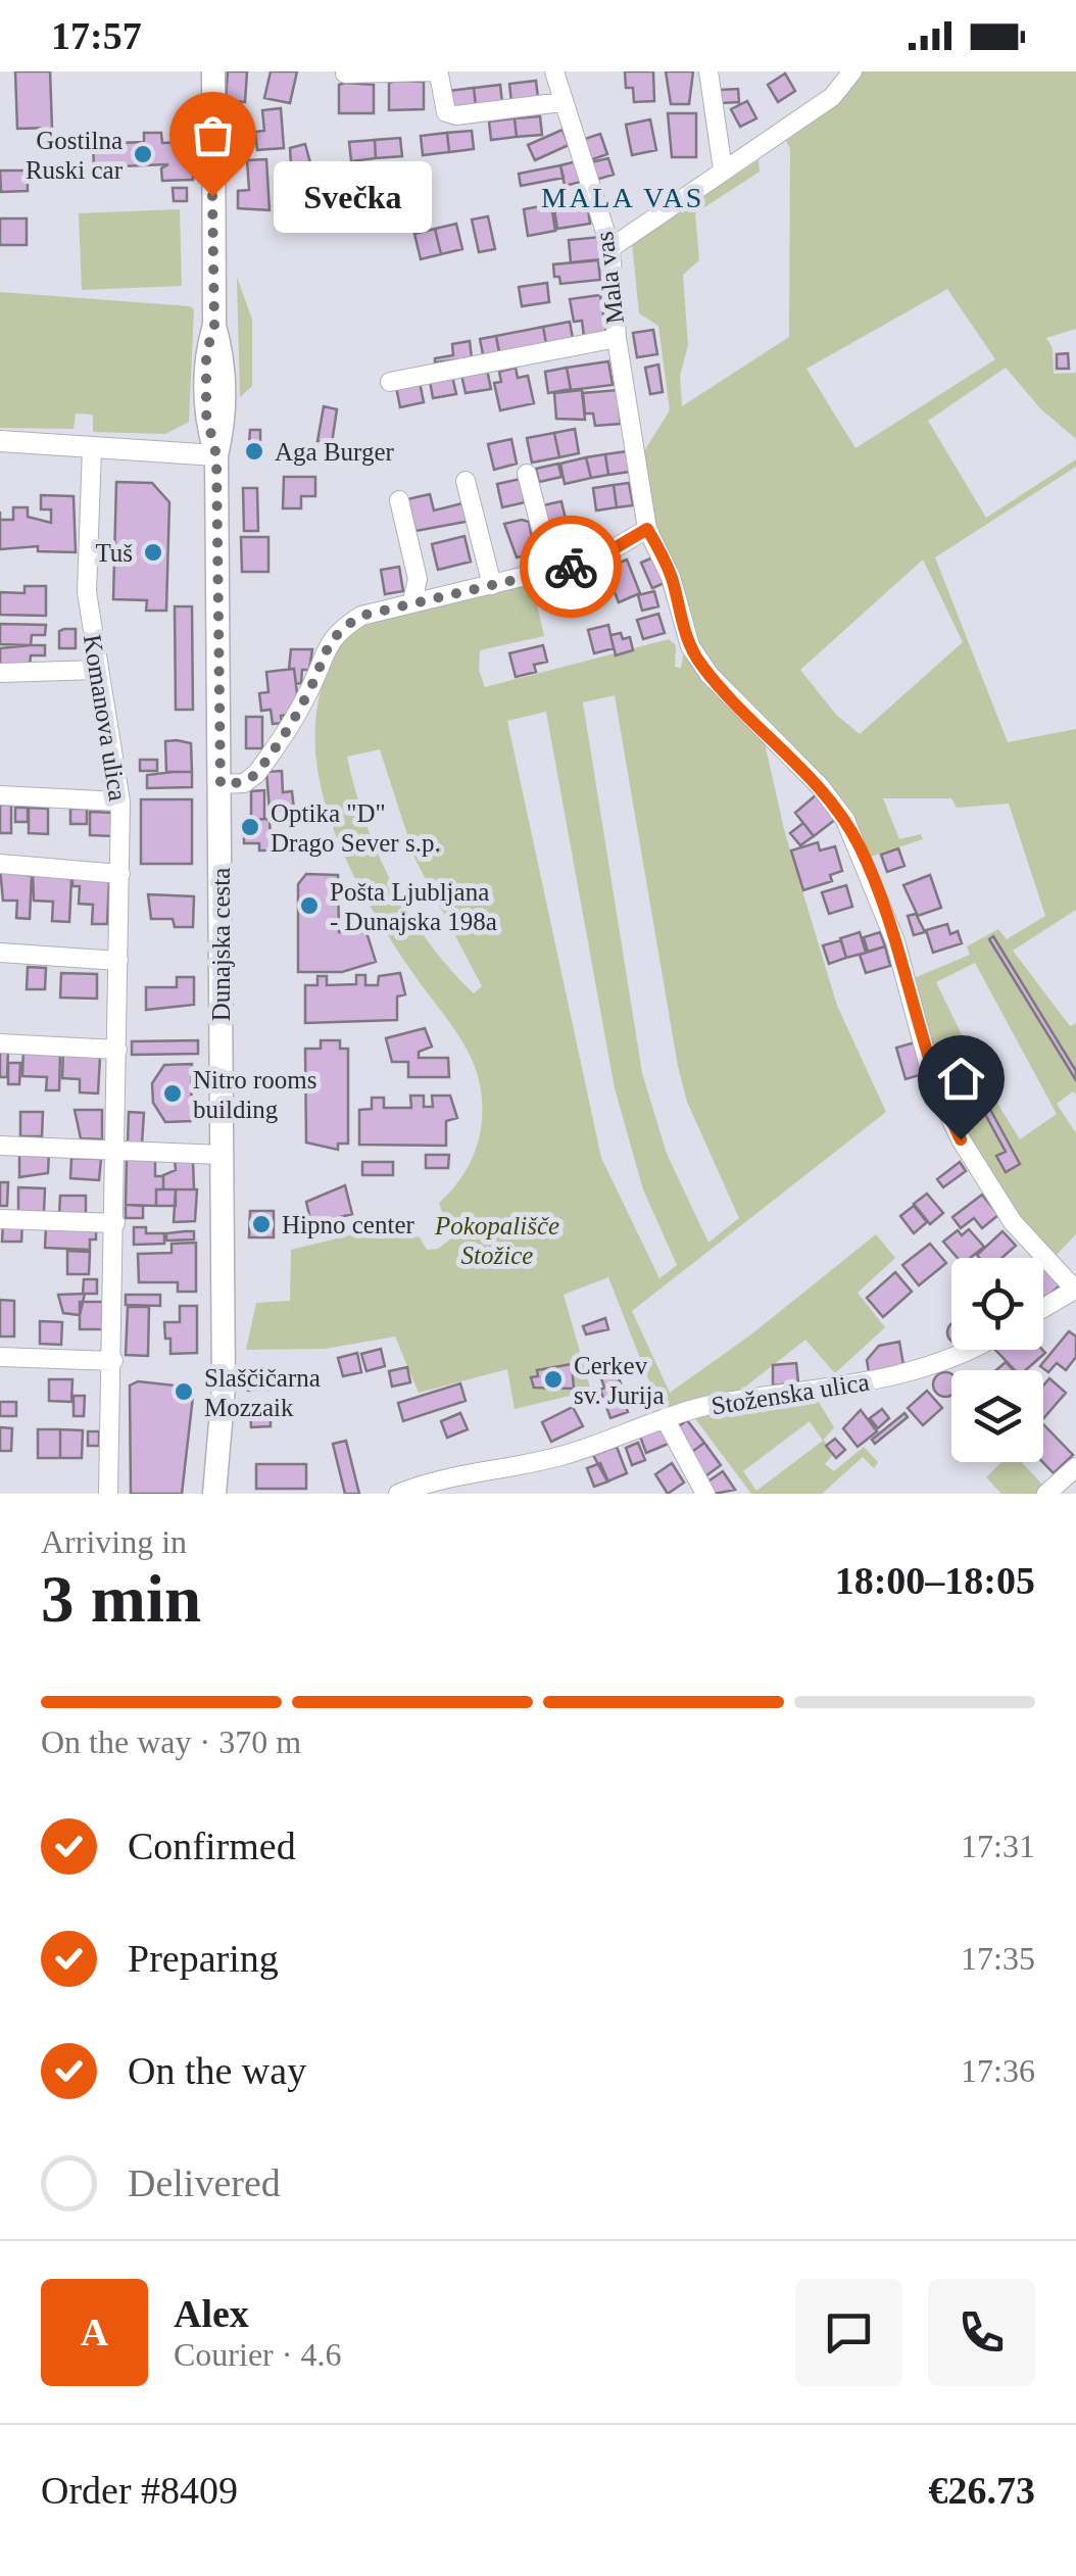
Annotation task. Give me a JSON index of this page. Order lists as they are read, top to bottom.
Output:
{
  "streets": {
    "main road": ["Dunajska cesta"],
    "street": ["Mala vas", "Komanova ulica", "Stoženska ulica"]
  },
  "districts": ["MALA VAS"],
  "parks": ["Pokopališče Stožice"],
  "places": [
    "Gostilna Ruski car",
    "Svečka",
    "Aga Burger",
    "Tuš",
    "Optika \"D\" Drago Sever s.p.",
    "Pošta Ljubljana - Dunajska 198a",
    "Nitro rooms building",
    "Hipno center",
    "Cerkev sv. Jurija",
    "Slaščičarna Mozzaik"
  ],
  "page": {
    "status": "17:57",
    "bubble": "Svečka",
    "heading": ["3 min", "Arriving in", "18:00–18:05"],
    "panel": [
      "Alex",
      "Courier · 4.6",
      "Order #8409",
      "€26.73"
    ],
    "bar": "On the way · 370 m",
    "list": [
      ["Confirmed", "17:31"],
      ["Preparing", "17:35"],
      ["On the way", "17:36"],
      "Delivered"
    ],
    "round": "A"
  }
}
